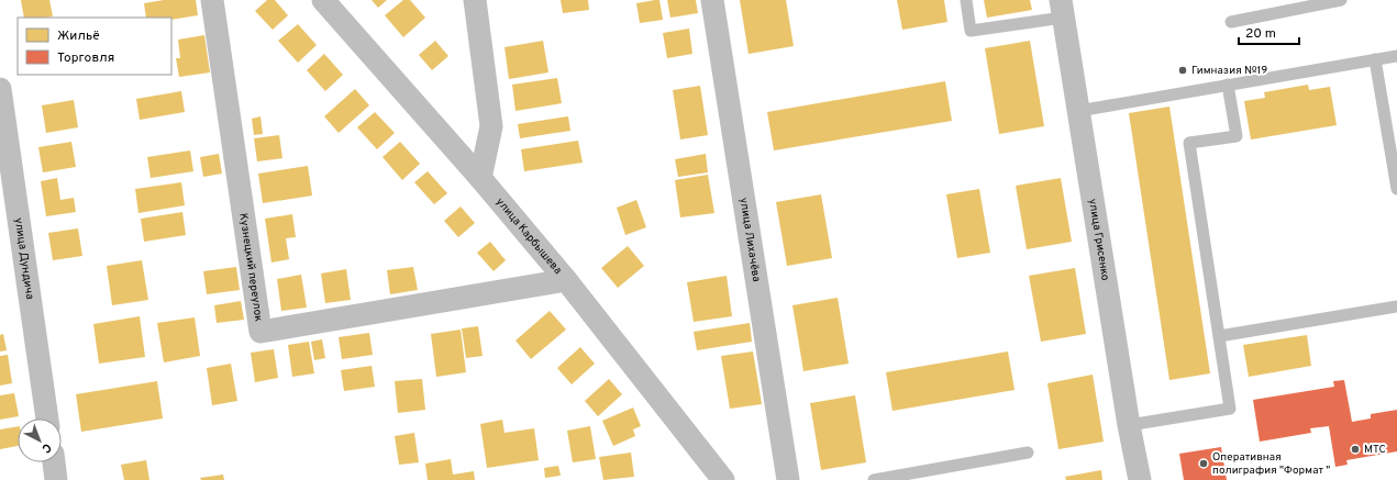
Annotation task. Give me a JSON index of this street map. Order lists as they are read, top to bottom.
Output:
{
  "streets": {
    "street": [
      "улица Карбышева",
      "улица Лихачёва",
      "улица Грисенко",
      "улица Дундича",
      "Кузнецкий переулок"
    ]
  },
  "crossings": [
    ["улица Карбышева", "Кузнецкий переулок"]
  ],
  "places": ["Гимназия №19", "МТС", "Оперативная полиграфия \"Формат \""],
  "legend": ["Жильё", "Торговля"],
  "scale_bar": "20 m",
  "north": "bottom right"
}
